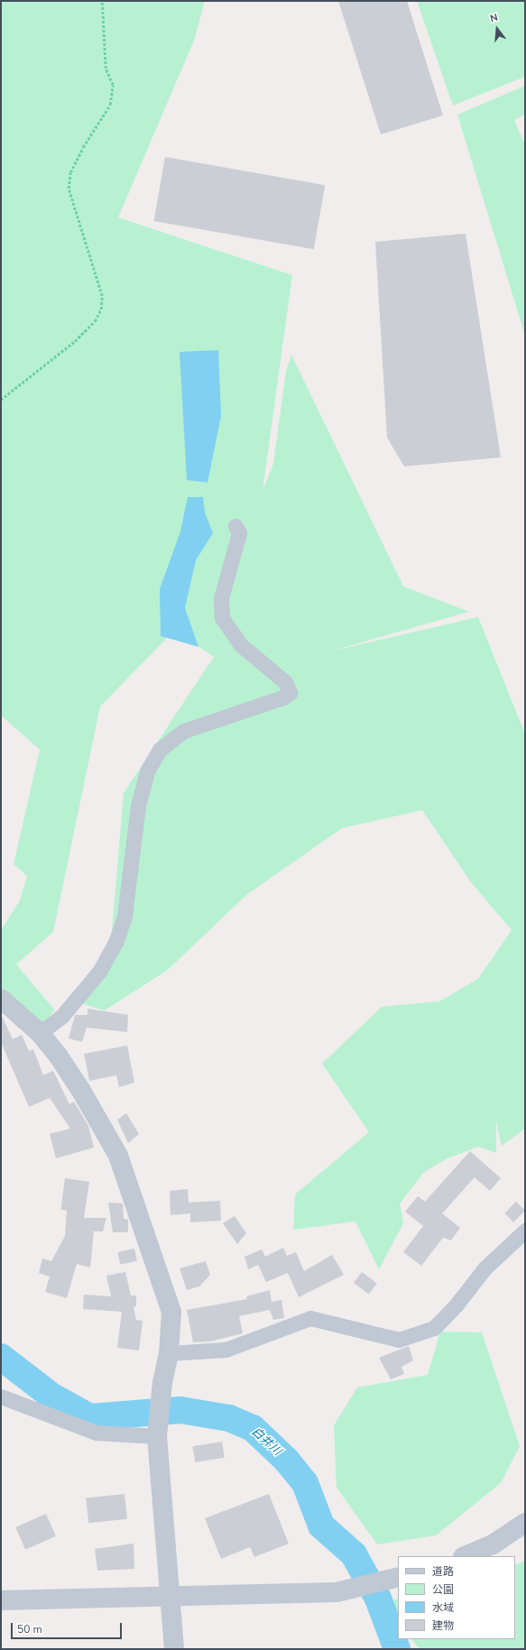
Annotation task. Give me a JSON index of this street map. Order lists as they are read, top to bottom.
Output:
{
  "water": ["白井川"],
  "legend": [
    "道路",
    "公園",
    "水域",
    "建物"
  ],
  "scale_bar": "50 m",
  "north": "top"
}
